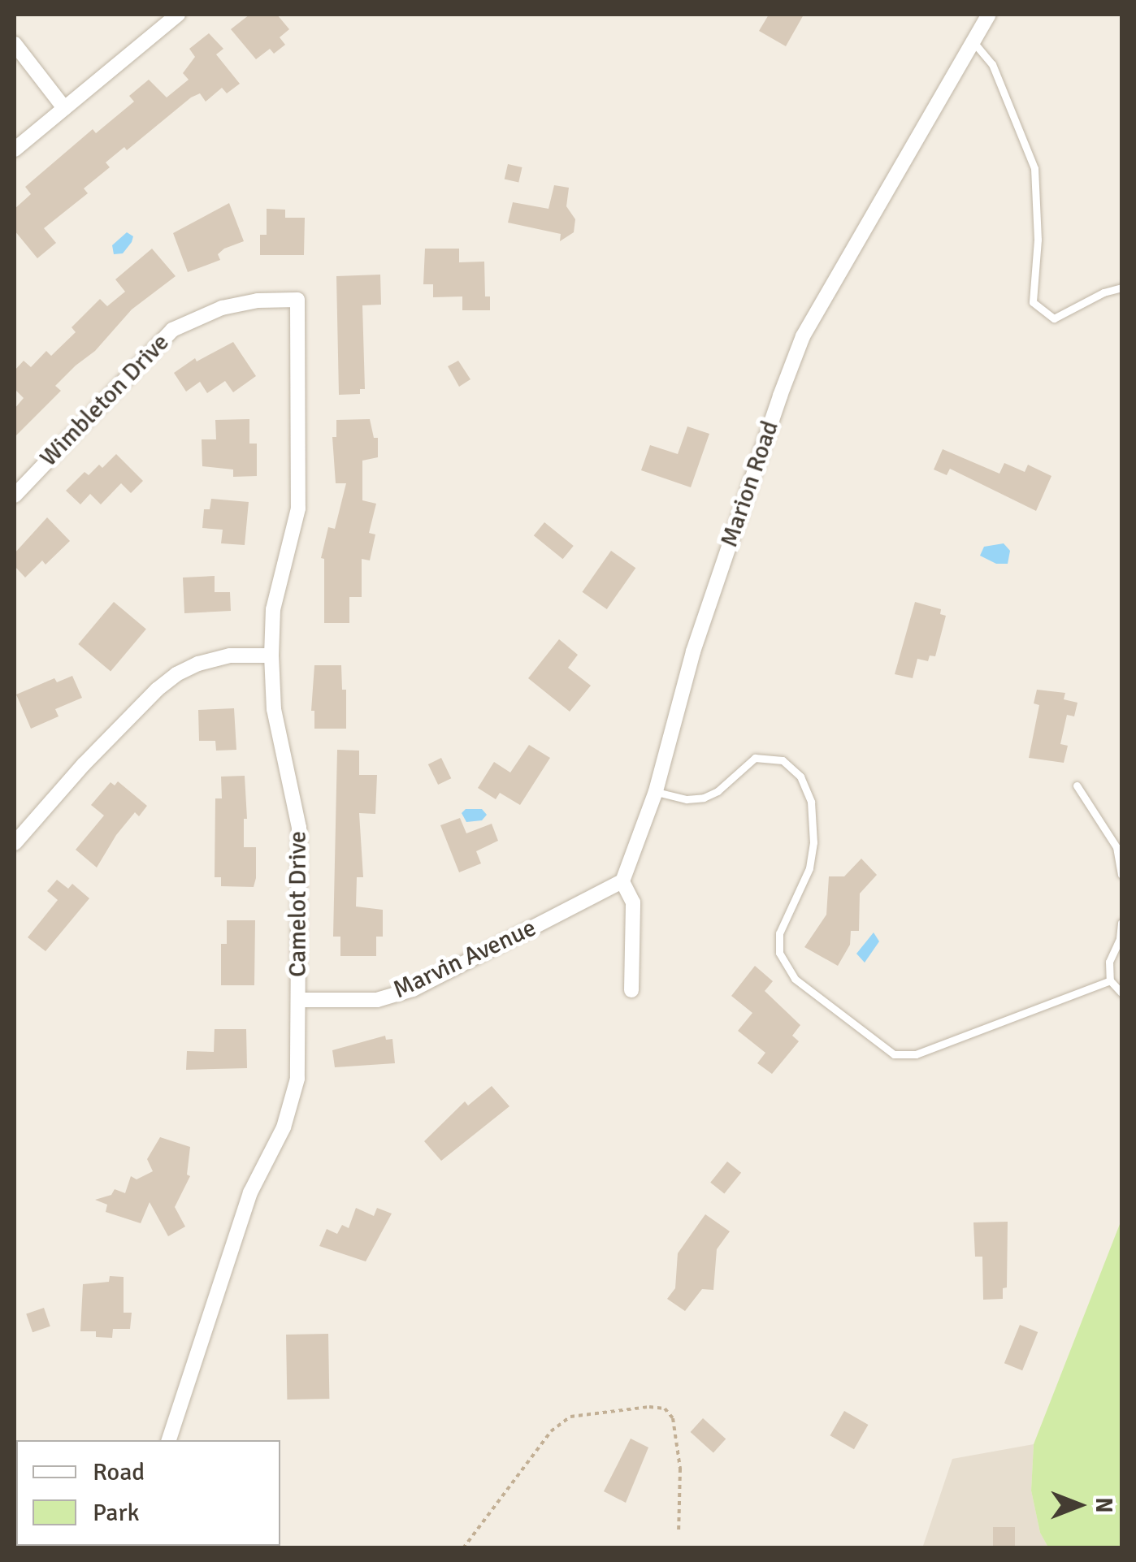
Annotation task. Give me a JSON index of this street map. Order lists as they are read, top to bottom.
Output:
{
  "streets": {
    "street": [
      "Wimbleton Drive",
      "Marion Road",
      "Camelot Drive",
      "Marvin Avenue"
    ]
  },
  "crossings": [
    ["Wimbleton Drive", "Camelot Drive"],
    ["Marion Road", "Marvin Avenue"],
    ["Camelot Drive", "Marvin Avenue"]
  ],
  "legend": ["Road", "Park"],
  "north": "right"
}
